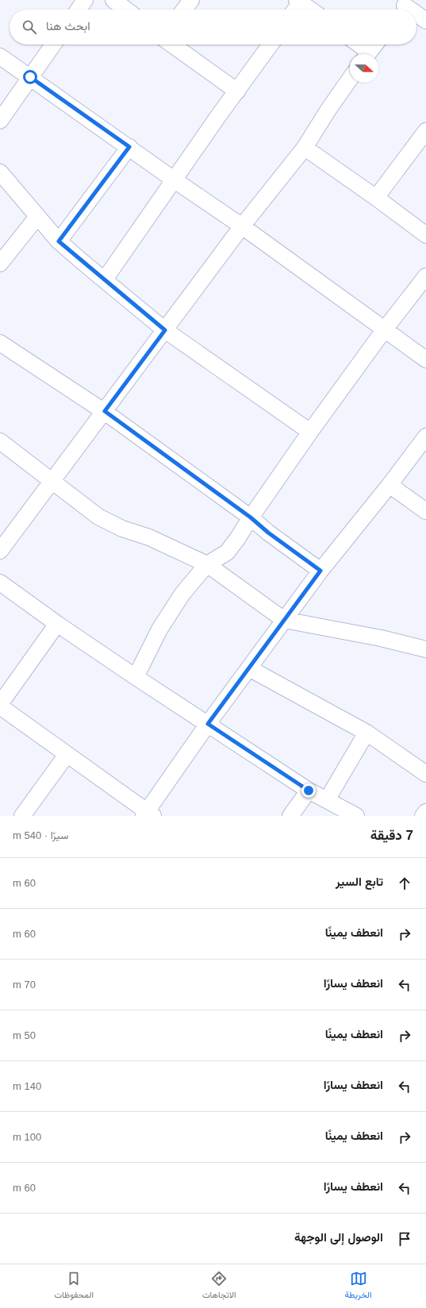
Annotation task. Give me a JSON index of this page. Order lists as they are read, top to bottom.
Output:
{
  "north": "right",
  "page": {
    "search": "ابحث هنا",
    "heading": ["7 دقيقة", "سيرًا · 540 m"],
    "list": [
      ["تابع السير", "60 m"],
      ["انعطف يمينًا", "60 m"],
      ["انعطف يسارًا", "70 m"],
      ["انعطف يمينًا", "50 m"],
      ["انعطف يسارًا", "140 m"],
      ["انعطف يمينًا", "100 m"],
      ["انعطف يسارًا", "60 m"],
      "الوصول إلى الوجهة"
    ],
    "nav": ["الخريطة", "الاتجاهات", "المحفوظات"]
  }
}
